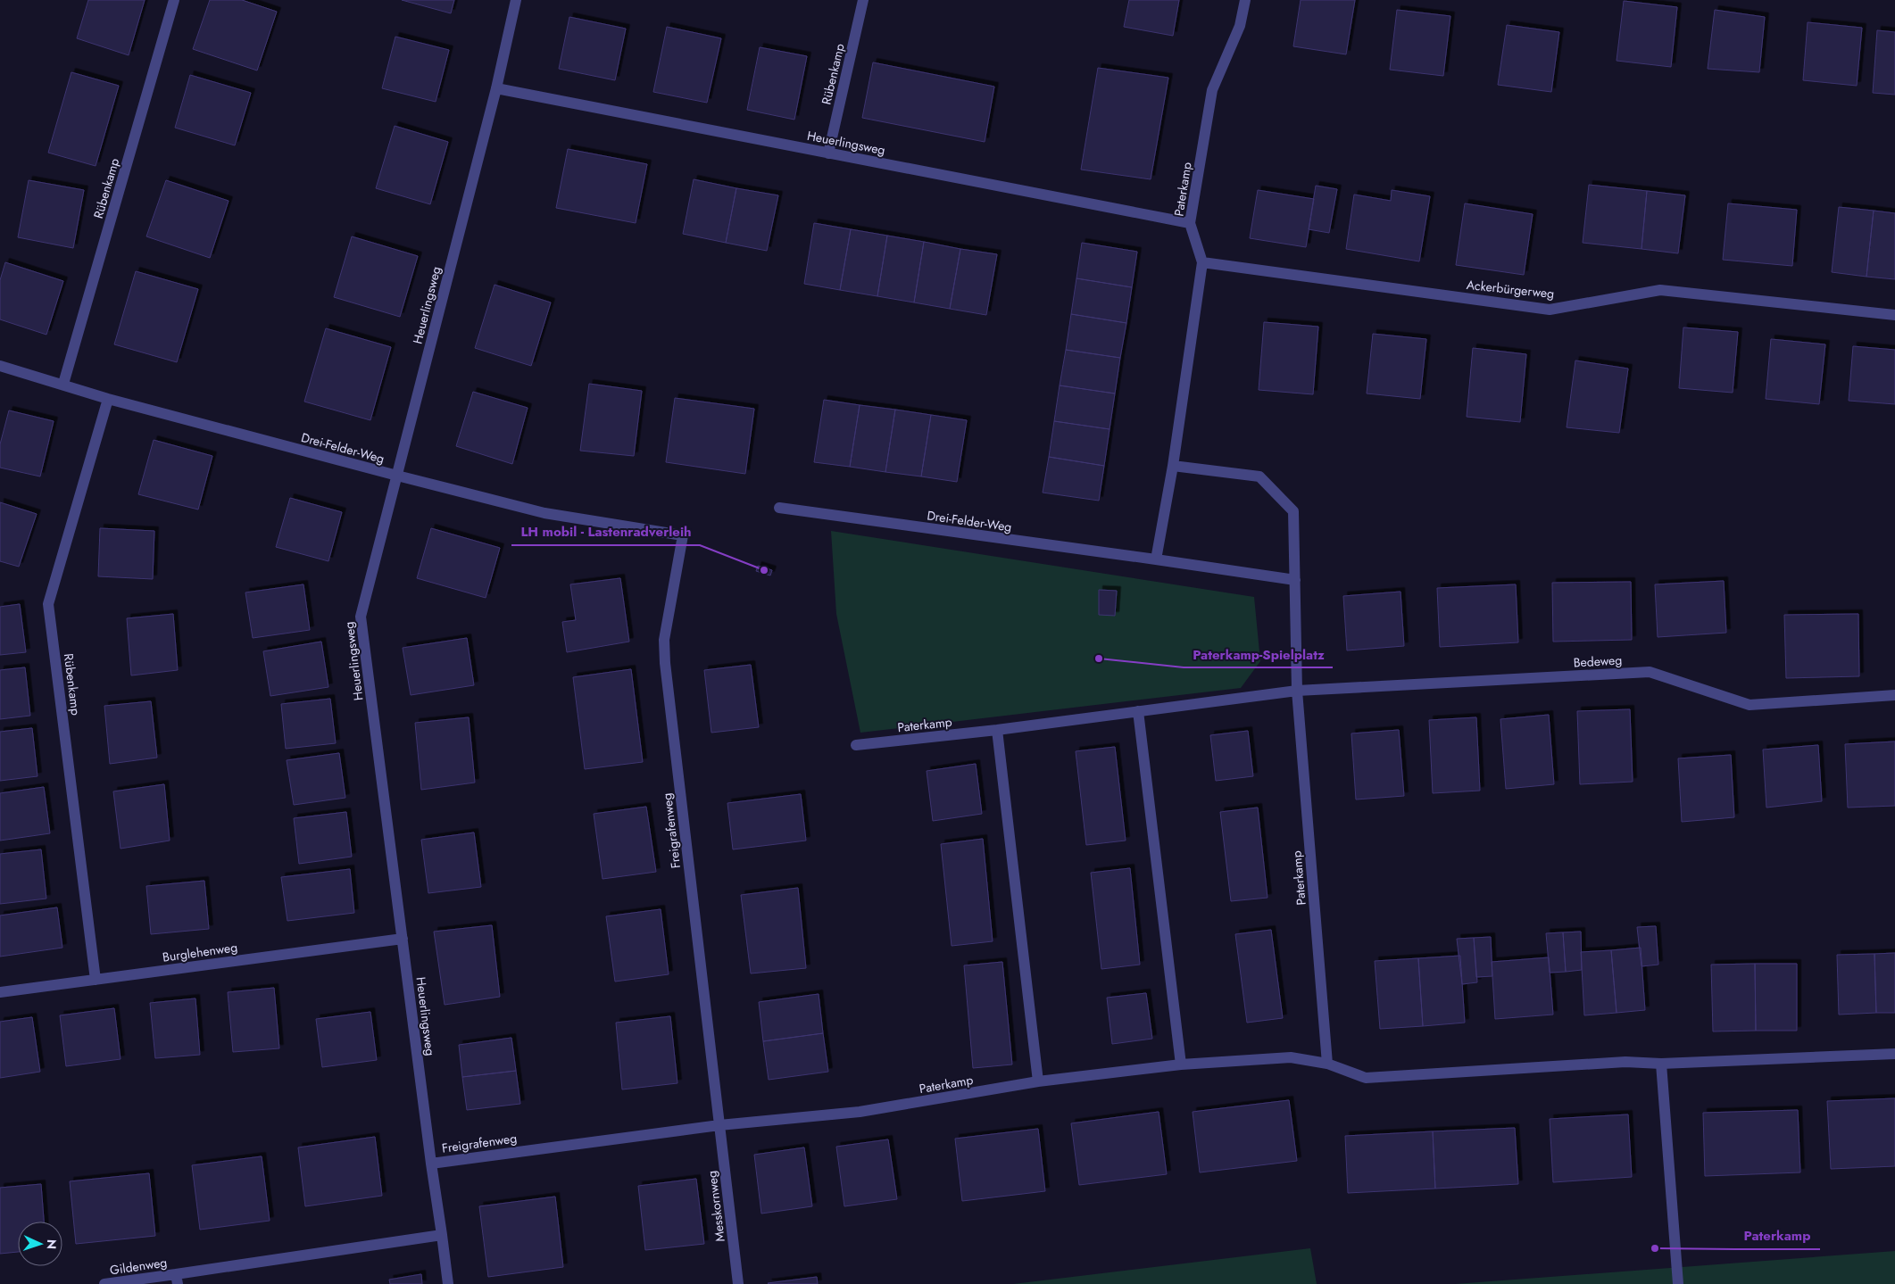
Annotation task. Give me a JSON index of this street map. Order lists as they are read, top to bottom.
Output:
{
  "streets": {
    "street": [
      "Rübenkamp",
      "Heuerlingsweg",
      "Paterkamp",
      "Ackerbürgerweg",
      "Drei-Felder-Weg",
      "Bedeweg",
      "Freigrafenweg",
      "Burglehenweg",
      "Messkornweg",
      "Gildenweg"
    ]
  },
  "crossings": [
    ["Rübenkamp", "Heuerlingsweg"],
    ["Rübenkamp", "Drei-Felder-Weg"],
    ["Rübenkamp", "Burglehenweg"],
    ["Heuerlingsweg", "Paterkamp"],
    ["Heuerlingsweg", "Drei-Felder-Weg"],
    ["Heuerlingsweg", "Freigrafenweg"],
    ["Heuerlingsweg", "Burglehenweg"],
    ["Paterkamp", "Ackerbürgerweg"],
    ["Paterkamp", "Drei-Felder-Weg"],
    ["Paterkamp", "Bedeweg"],
    ["Paterkamp", "Freigrafenweg"],
    ["Drei-Felder-Weg", "Freigrafenweg"],
    ["Freigrafenweg", "Messkornweg"]
  ],
  "places": ["LH mobil - Lastenradverleih", "Paterkamp-Spielplatz", "Paterkamp"],
  "north": "right"
}
